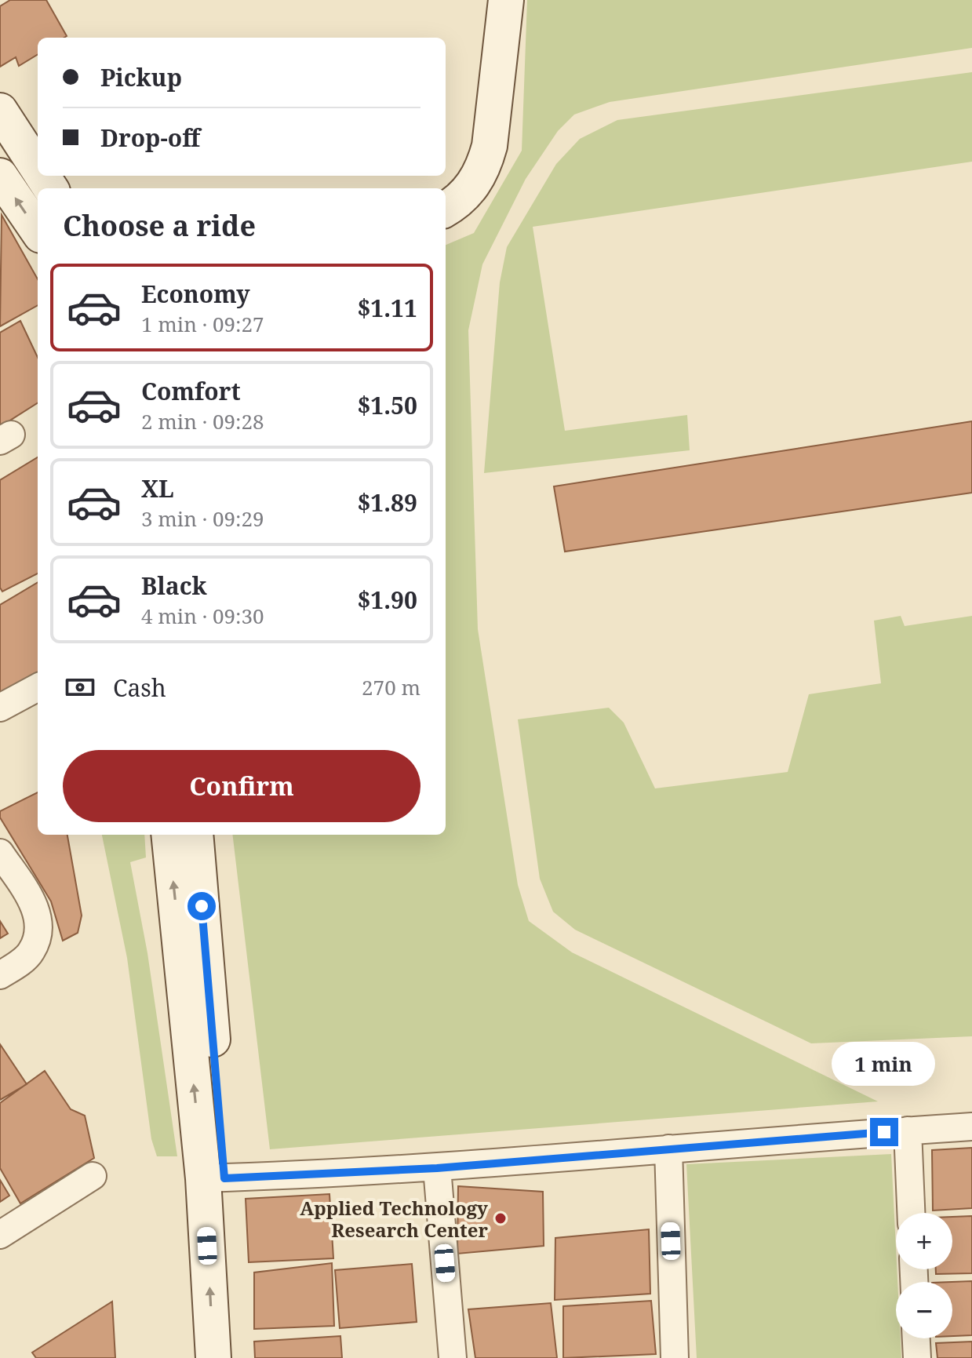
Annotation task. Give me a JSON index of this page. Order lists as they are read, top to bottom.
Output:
{
  "places": ["Applied Technology Research Center"],
  "page": {
    "banner": ["Pickup", "Drop-off"],
    "heading": "Choose a ride",
    "list": [
      {
        "name": "Economy",
        "note": "1 min · 09:27",
        "value": "$1.11"
      },
      {
        "name": "Comfort",
        "note": "2 min · 09:28",
        "value": "$1.50"
      },
      {
        "name": "XL",
        "note": "3 min · 09:29",
        "value": "$1.89"
      },
      {
        "name": "Black",
        "note": "4 min · 09:30",
        "value": "$1.90"
      }
    ],
    "pay": ["Cash", "270 m"],
    "buttons": "Confirm",
    "bubble": "1 min",
    "map_buttons": ["+", "−"]
  }
}
